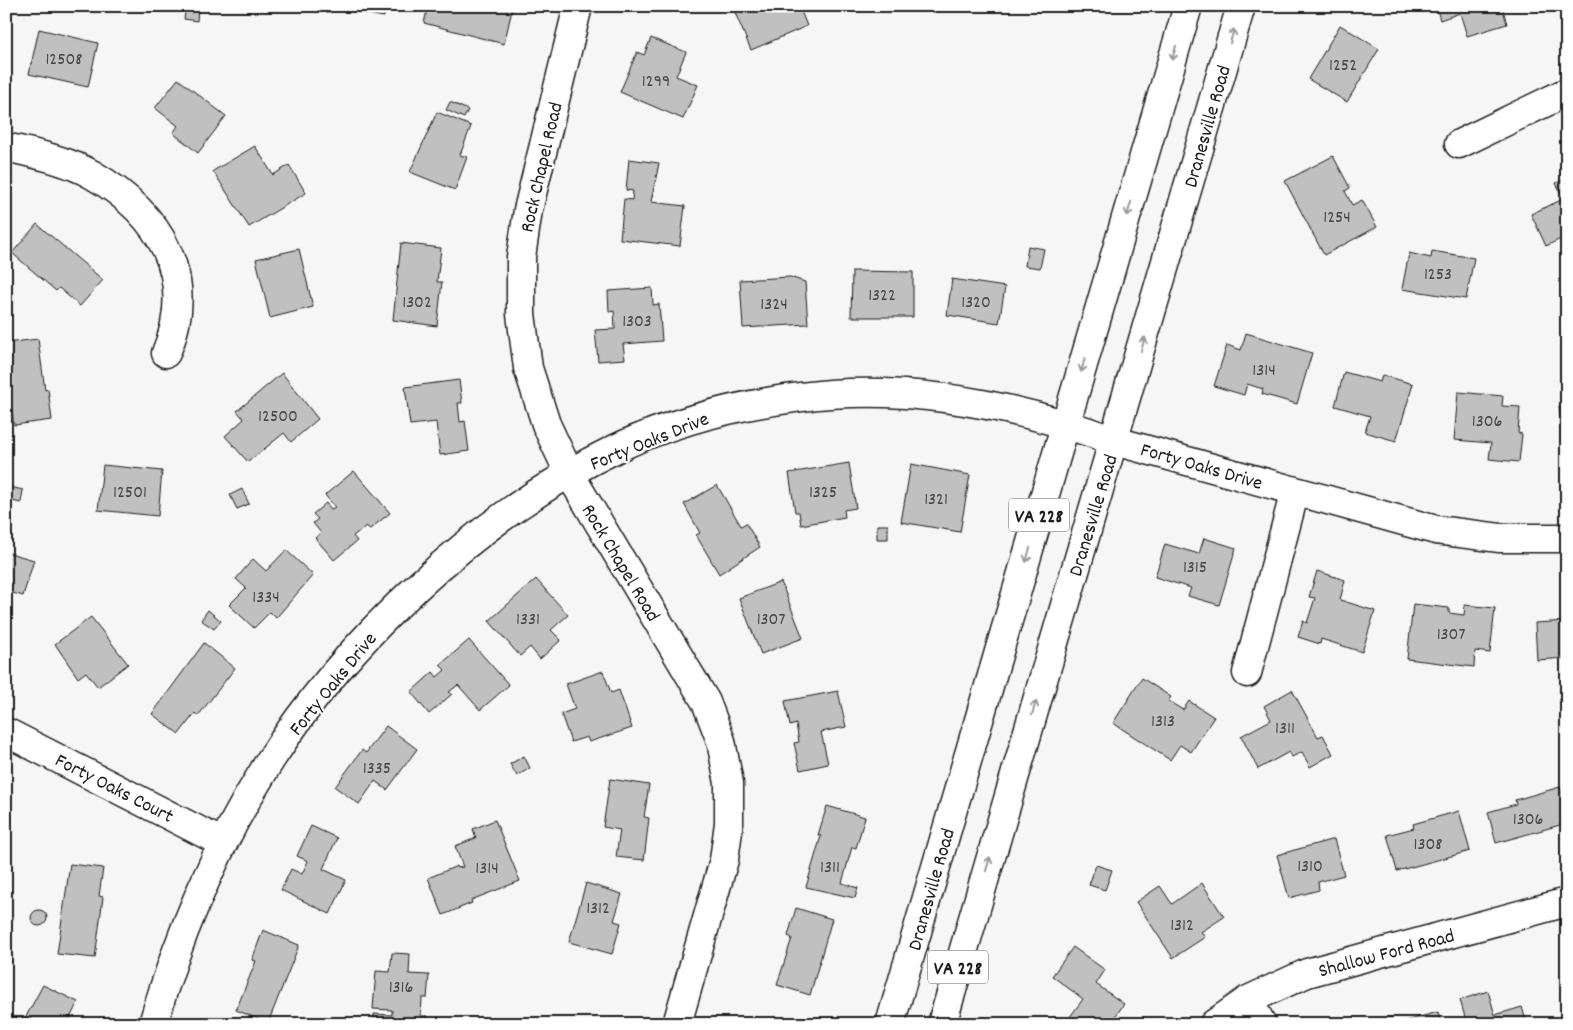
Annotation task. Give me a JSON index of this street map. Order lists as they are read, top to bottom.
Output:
{
  "streets": {
    "street": [
      "Dranesville Road",
      "Rock Chapel Road",
      "Forty Oaks Drive",
      "VA 228",
      "Forty Oaks Court",
      "Shallow Ford Road"
    ]
  },
  "crossings": [
    ["Dranesville Road", "Forty Oaks Drive"],
    ["Rock Chapel Road", "Forty Oaks Drive"],
    ["Forty Oaks Drive", "Forty Oaks Court"]
  ],
  "house_numbers": [
    "12508",
    "1252",
    "1299",
    "1254",
    "1253",
    "1322",
    "1302",
    "1320",
    "1324",
    "1303",
    "1314",
    "12500",
    "1306",
    "12501",
    "1325",
    "1321",
    "1315",
    "1334",
    "1331",
    "1307",
    "1307",
    "1313",
    "1311",
    "1335",
    "1306",
    "1308",
    "1310",
    "1311",
    "1314",
    "1312",
    "1312",
    "1316"
  ]
}
